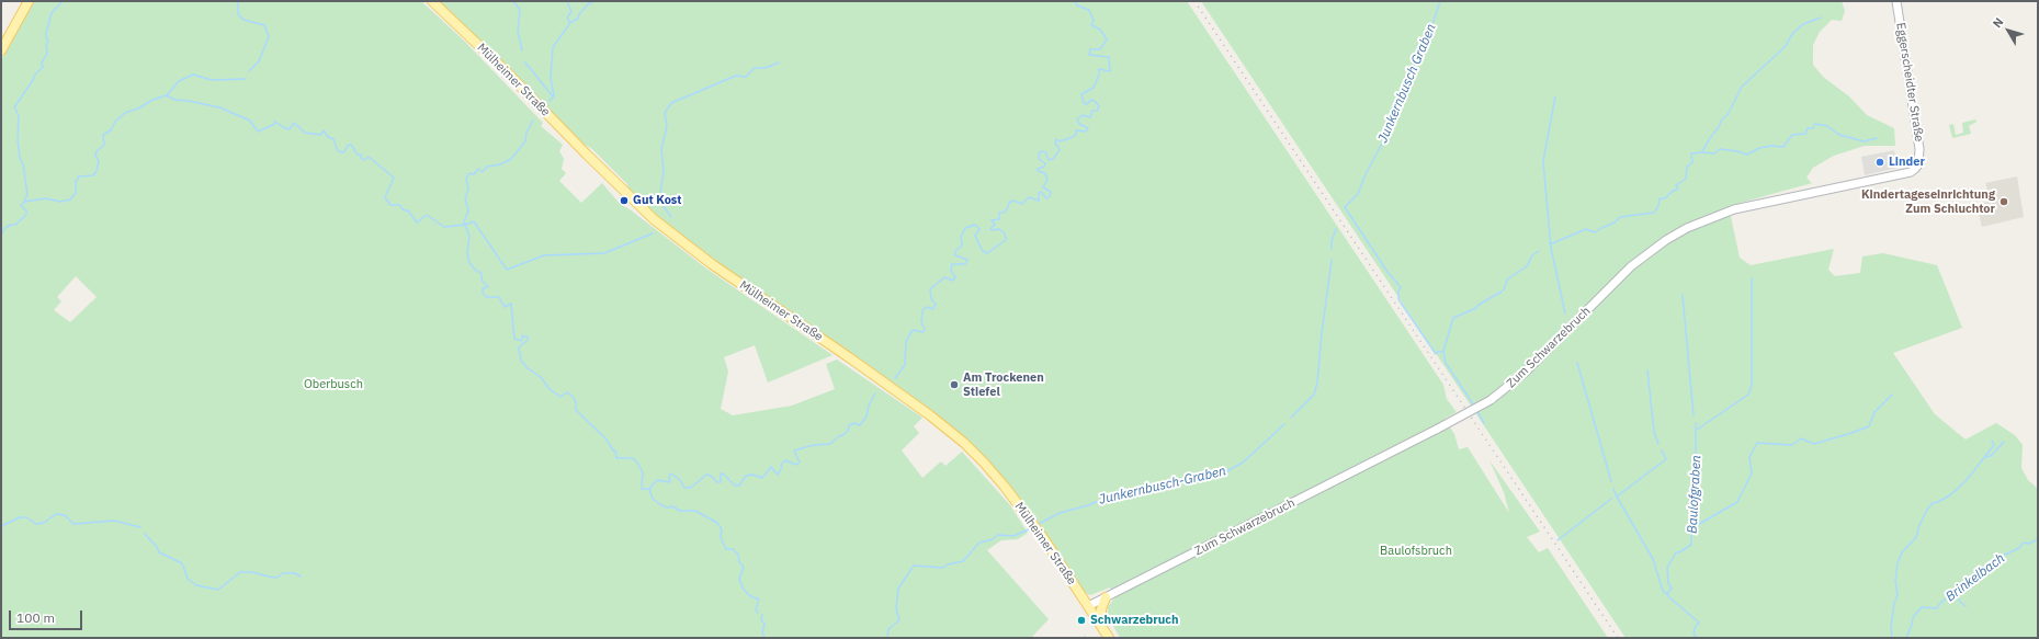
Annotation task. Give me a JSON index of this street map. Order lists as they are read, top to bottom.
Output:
{
  "streets": {
    "main road": ["Mülheimer Straße"],
    "street": ["Eggerscheidter Straße", "Zum Schwarzebruch"]
  },
  "crossings": [
    ["Mülheimer Straße", "Zum Schwarzebruch"],
    ["Eggerscheidter Straße", "Zum Schwarzebruch"]
  ],
  "water": [
    "Junkernbusch Graben",
    "Junkernbusch-Graben",
    "Baulofgraben",
    "Brinkelbach"
  ],
  "parks": ["Oberbusch", "Baulofsbruch"],
  "places": [
    "Linder",
    "Gut Kost",
    "Kindertageseinrichtung Zum Schluchtor",
    "Am Trockenen Stiefel",
    "Schwarzebruch"
  ],
  "scale_bar": "100 m",
  "north": "top left"
}
